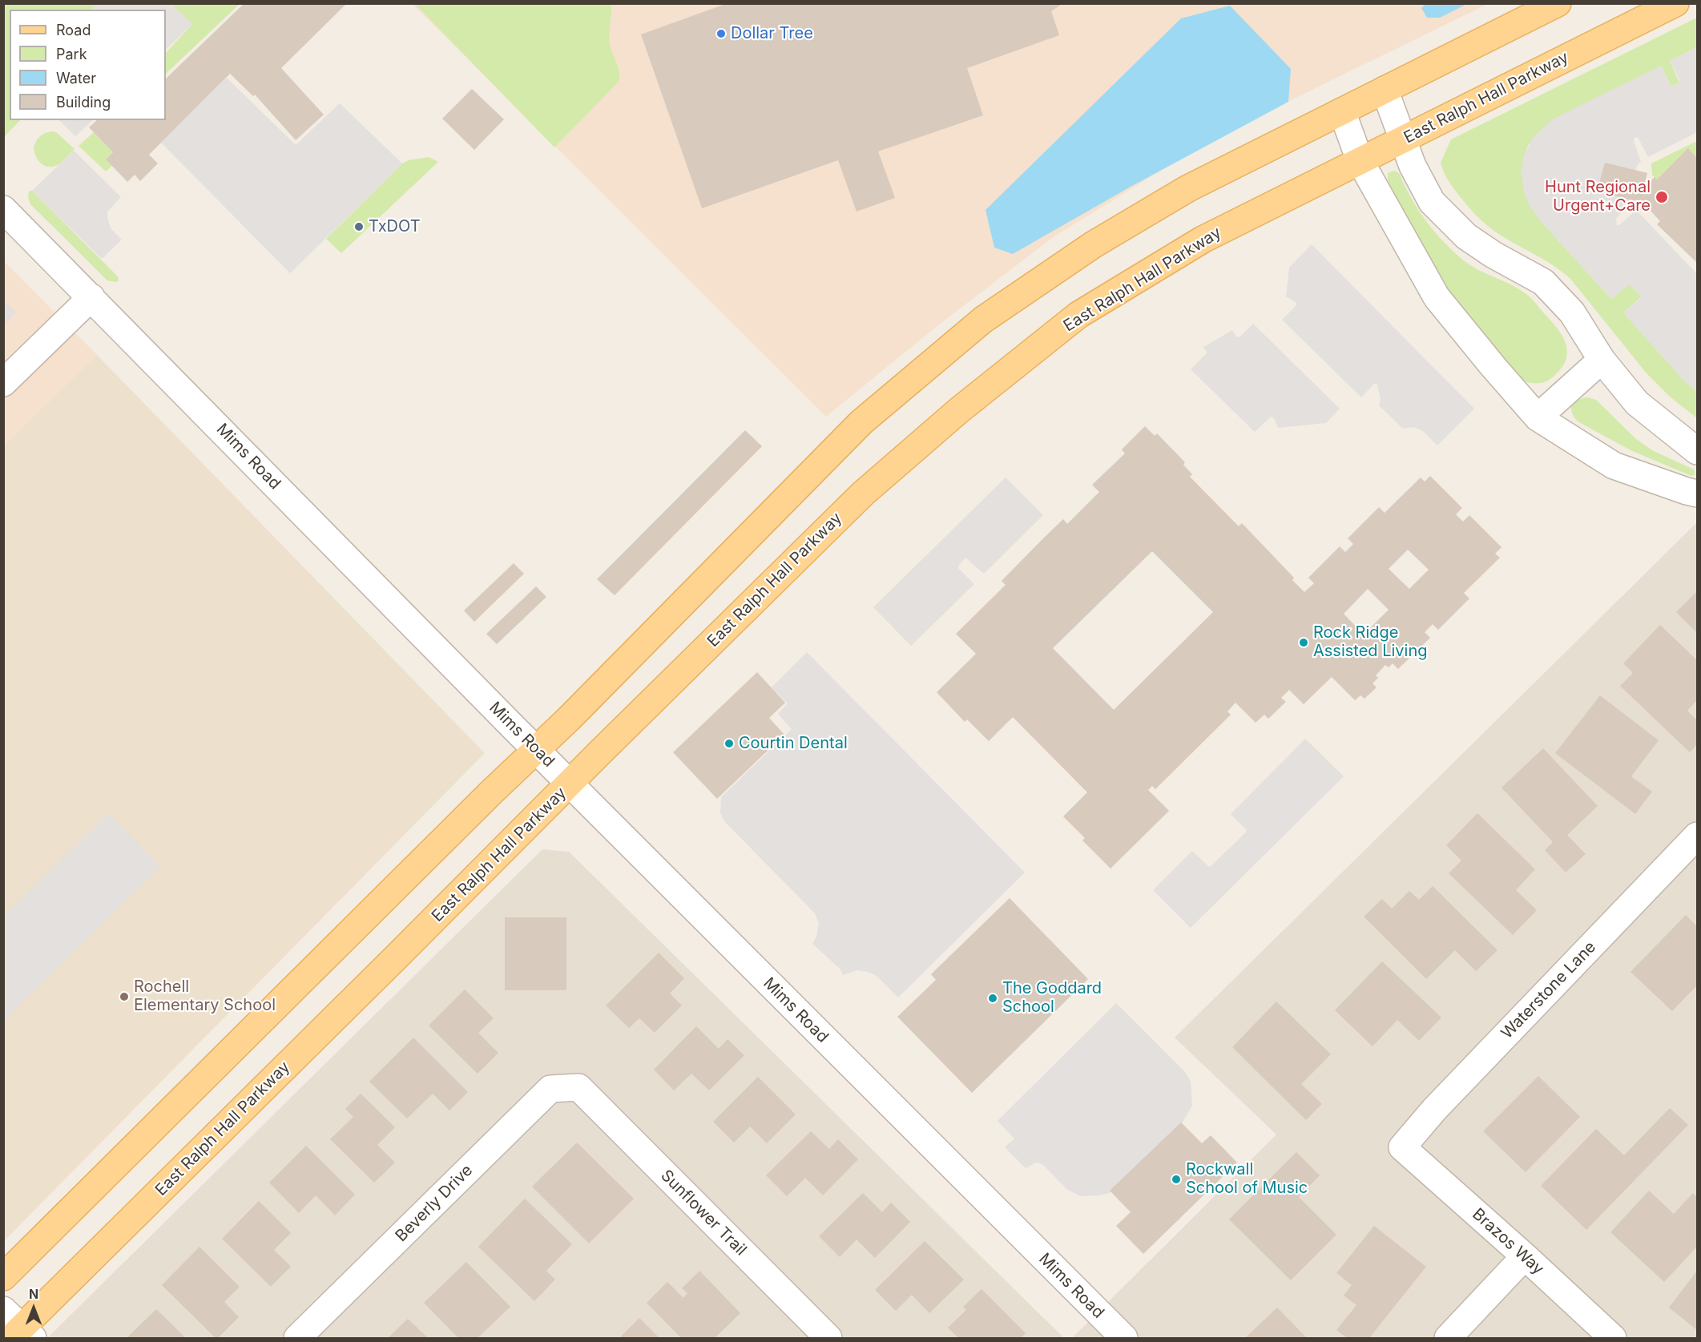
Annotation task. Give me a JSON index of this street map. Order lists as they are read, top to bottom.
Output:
{
  "streets": {
    "main road": ["East Ralph Hall Parkway"],
    "street": [
      "Mims Road",
      "Waterstone Lane",
      "Beverly Drive",
      "Sunflower Trail",
      "Brazos Way"
    ]
  },
  "crossings": [
    ["East Ralph Hall Parkway", "Mims Road"],
    ["Waterstone Lane", "Brazos Way"],
    ["Beverly Drive", "Sunflower Trail"]
  ],
  "places": [
    "Dollar Tree",
    "Hunt Regional Urgent+Care",
    "TxDOT",
    "Rock Ridge Assisted Living",
    "Courtin Dental",
    "Rochell Elementary School",
    "The Goddard School",
    "Rockwall School of Music"
  ],
  "legend": [
    "Road",
    "Park",
    "Water",
    "Building"
  ],
  "north": "top"
}
